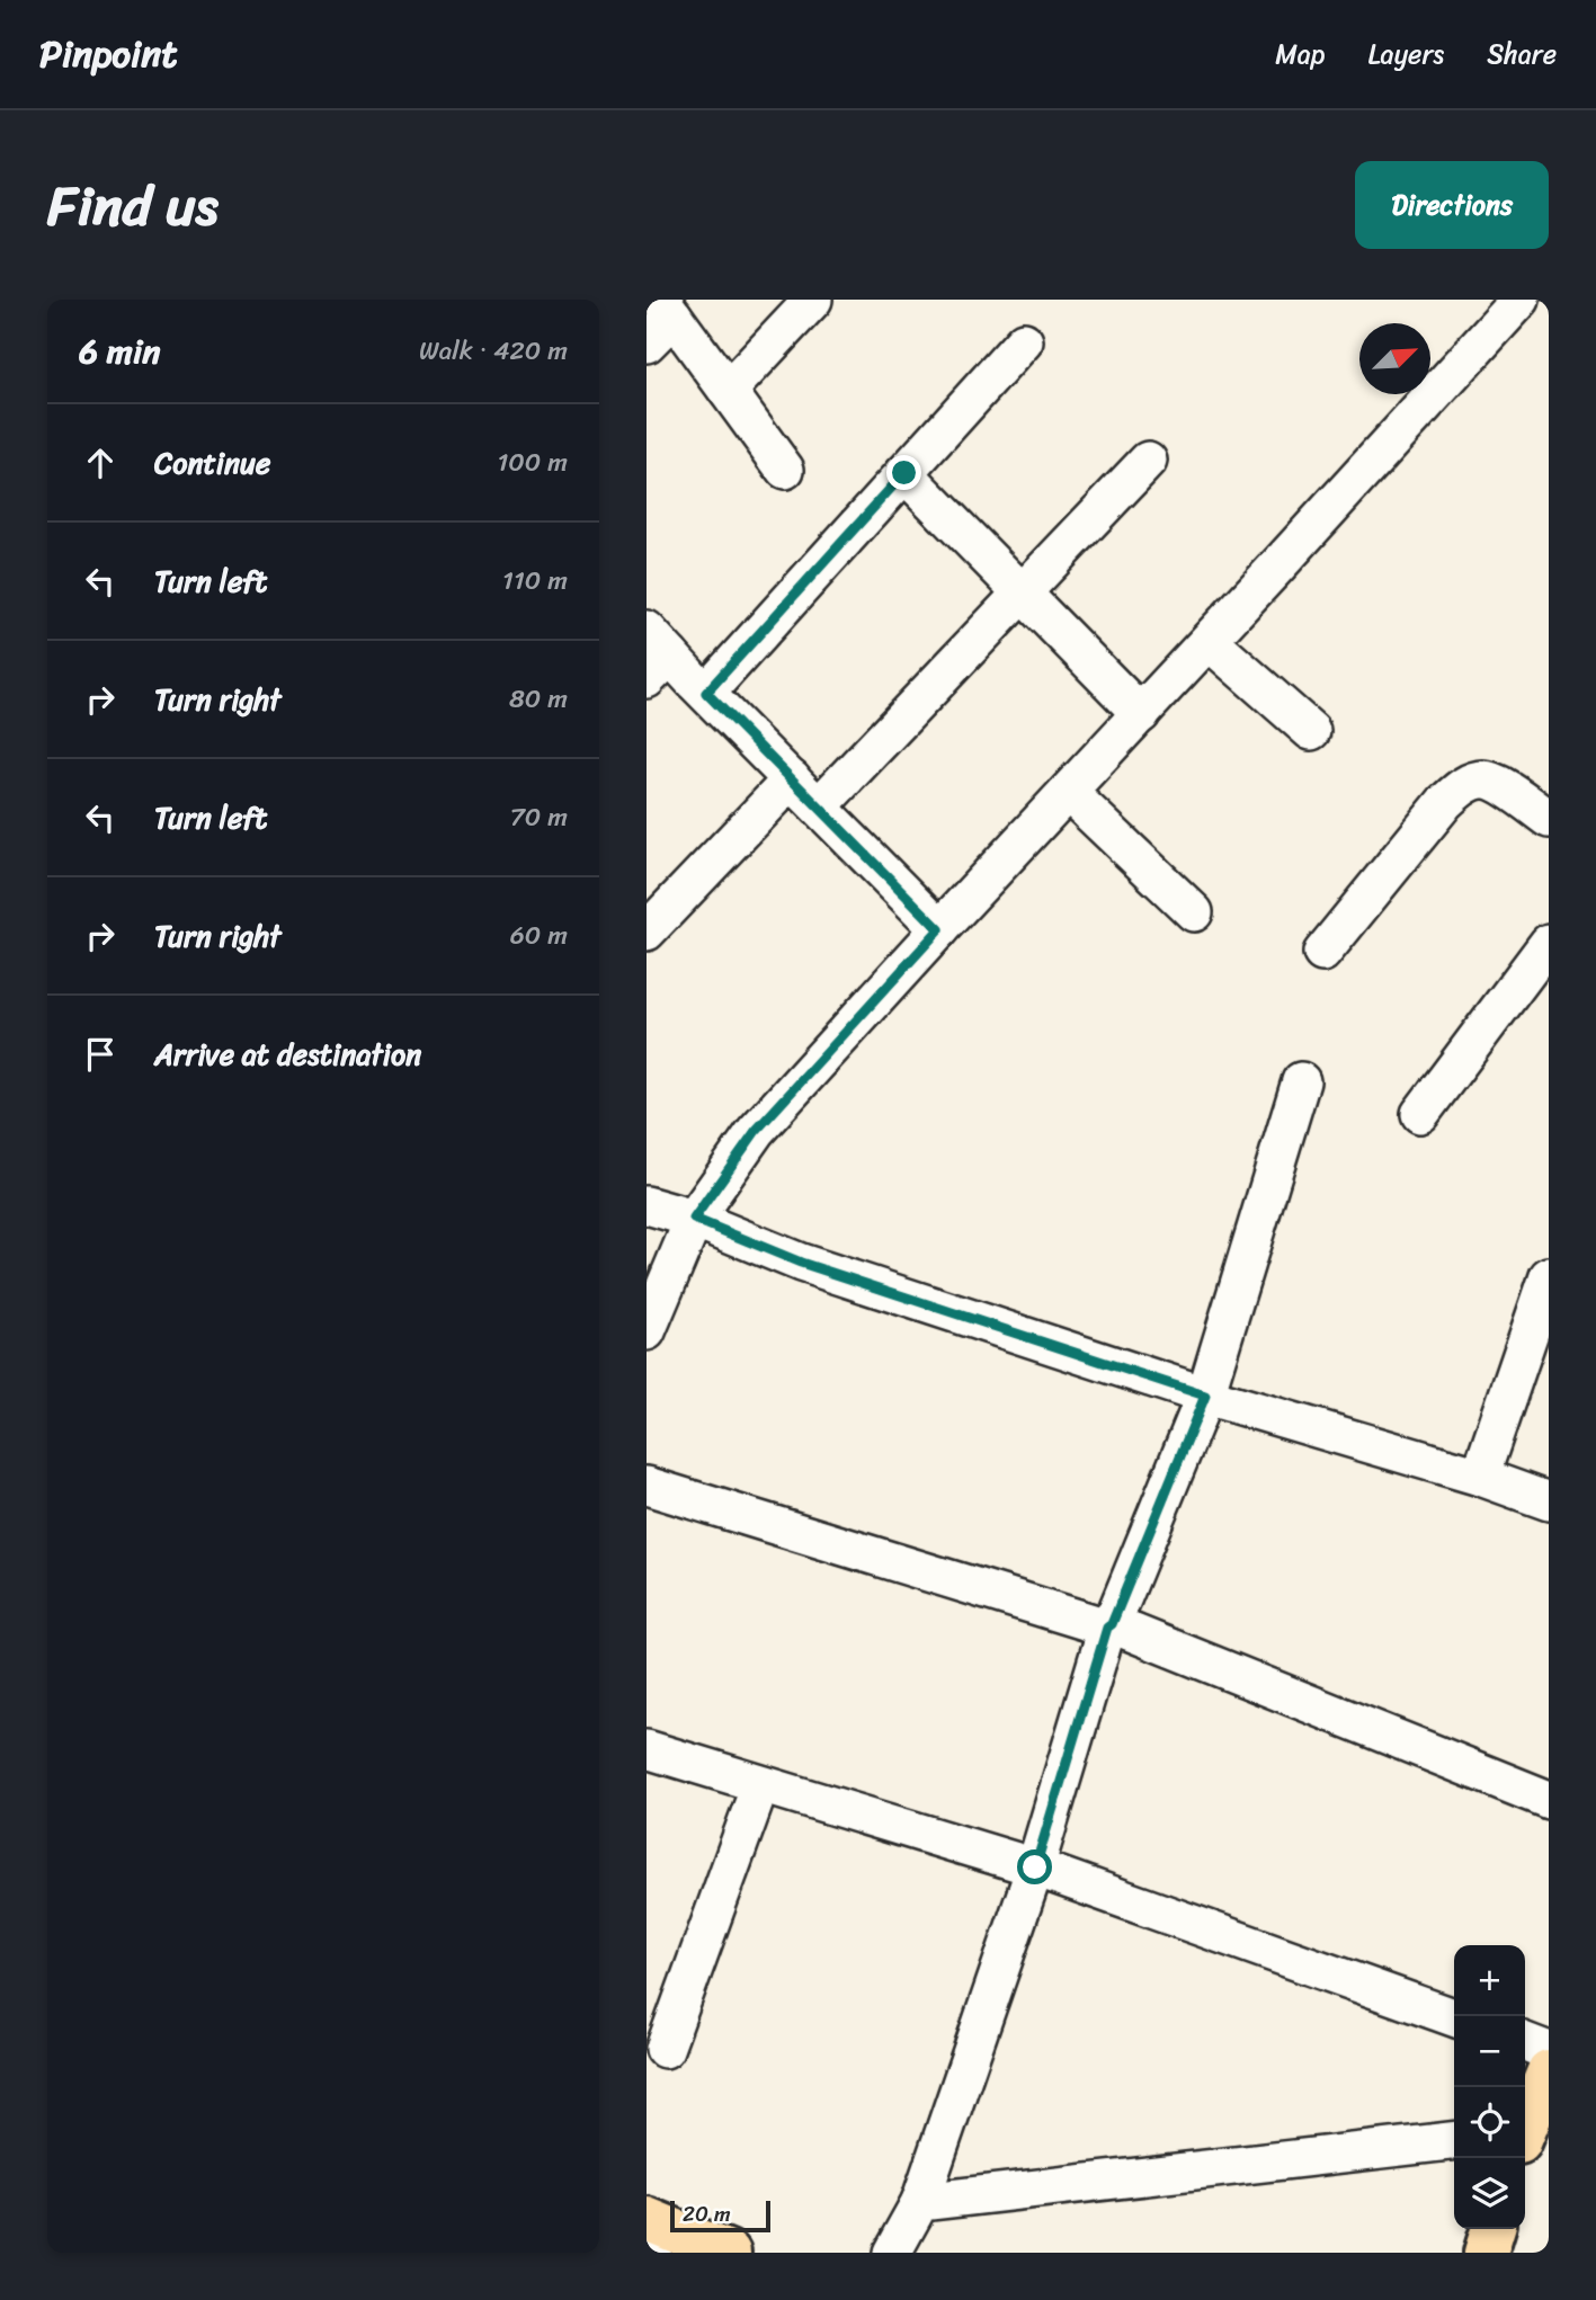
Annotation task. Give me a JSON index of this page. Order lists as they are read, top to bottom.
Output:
{
  "scale_bar": "20 m",
  "north": "top right",
  "page": {
    "header": "Pinpoint",
    "nav": ["Map", "Layers", "Share"],
    "title": "Find us",
    "buttons": "Directions",
    "heading": ["6 min", "Walk · 420 m"],
    "list": [
      ["Continue", "100 m"],
      ["Turn left", "110 m"],
      ["Turn right", "80 m"],
      ["Turn left", "70 m"],
      ["Turn right", "60 m"],
      "Arrive at destination"
    ],
    "map_buttons": ["+", "−"],
    "scale": "20 m"
  }
}
